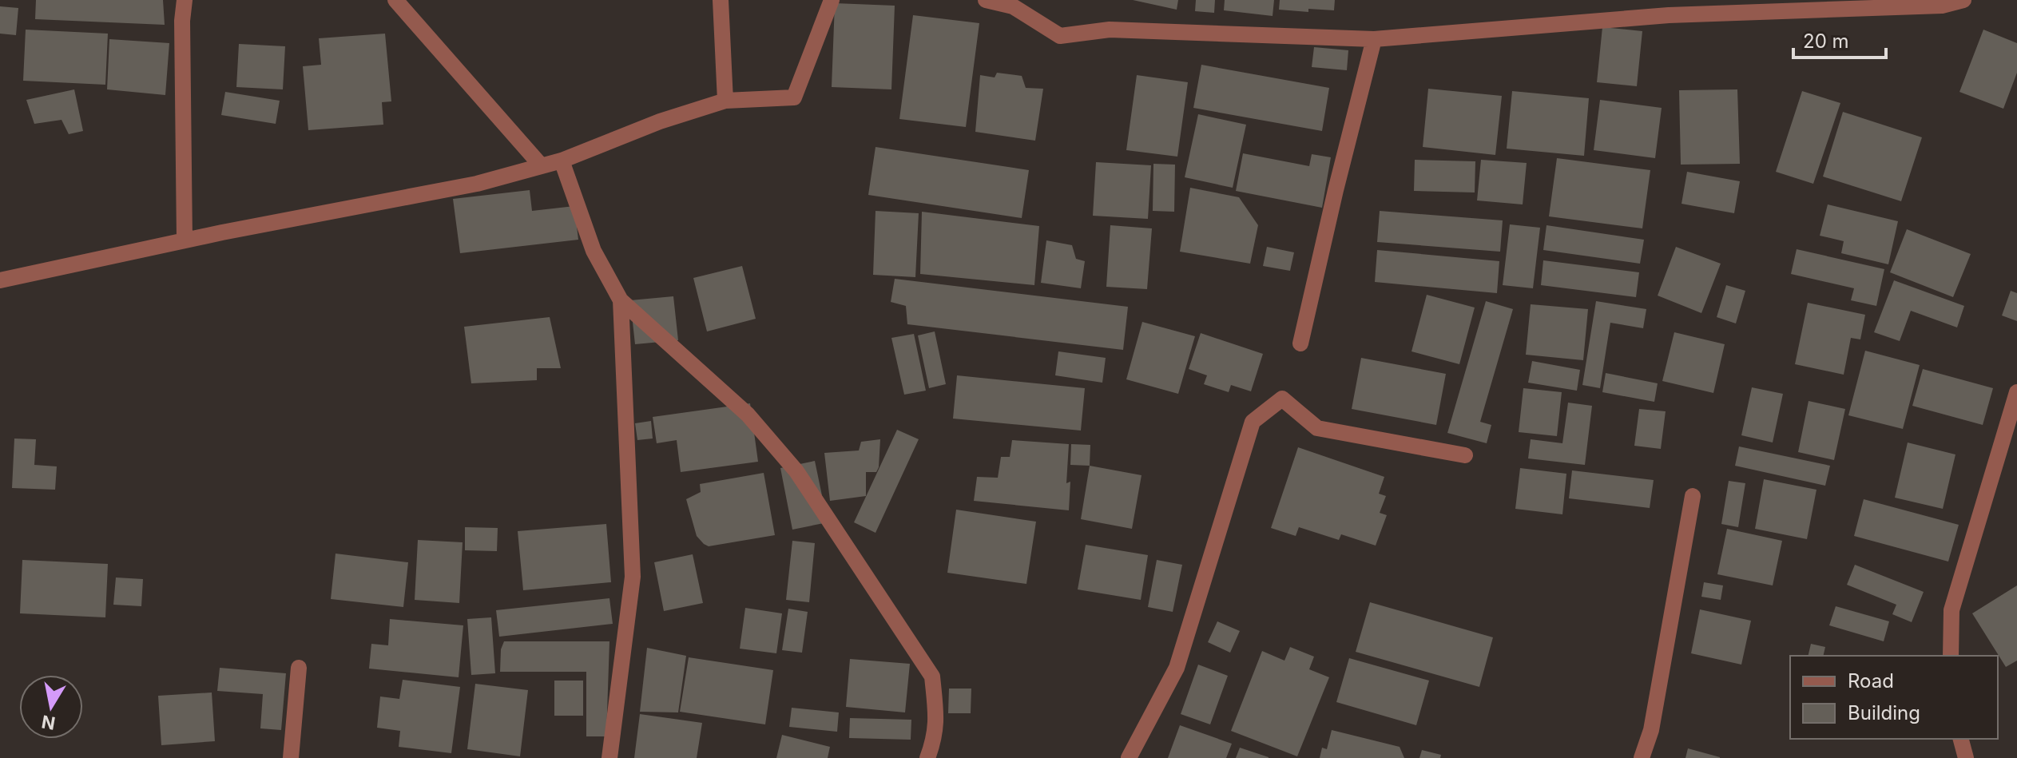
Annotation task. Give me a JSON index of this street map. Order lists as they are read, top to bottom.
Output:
{
  "legend": ["Road", "Building"],
  "scale_bar": "20 m",
  "north": "bottom"
}
